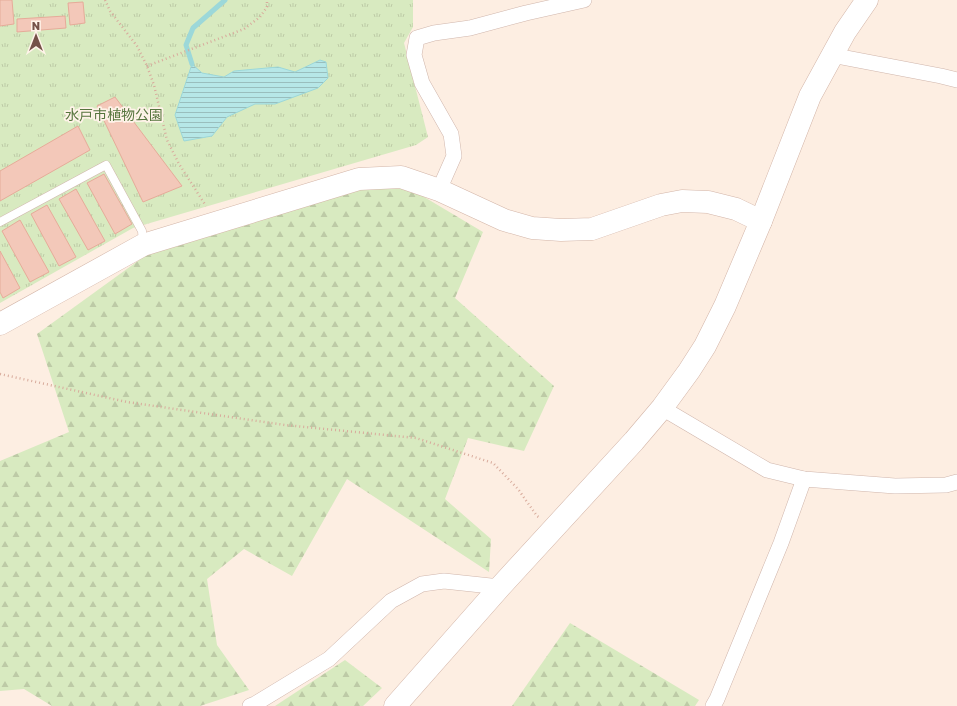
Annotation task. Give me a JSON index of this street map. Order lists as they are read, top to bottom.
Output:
{
  "parks": ["水戸市植物公園"],
  "north": "top"
}
